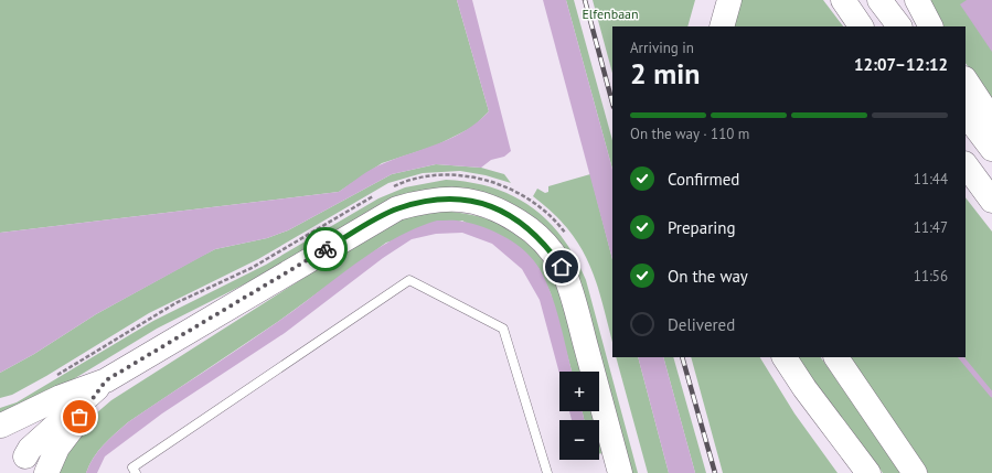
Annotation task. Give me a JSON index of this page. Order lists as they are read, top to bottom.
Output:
{
  "parks": ["Elfenbaan"],
  "page": {
    "heading": ["2 min", "Arriving in", "12:07–12:12"],
    "bar": "On the way · 110 m",
    "list": [
      ["Confirmed", "11:44"],
      ["Preparing", "11:47"],
      ["On the way", "11:56"],
      "Delivered"
    ],
    "map_buttons": ["+", "−"]
  }
}
